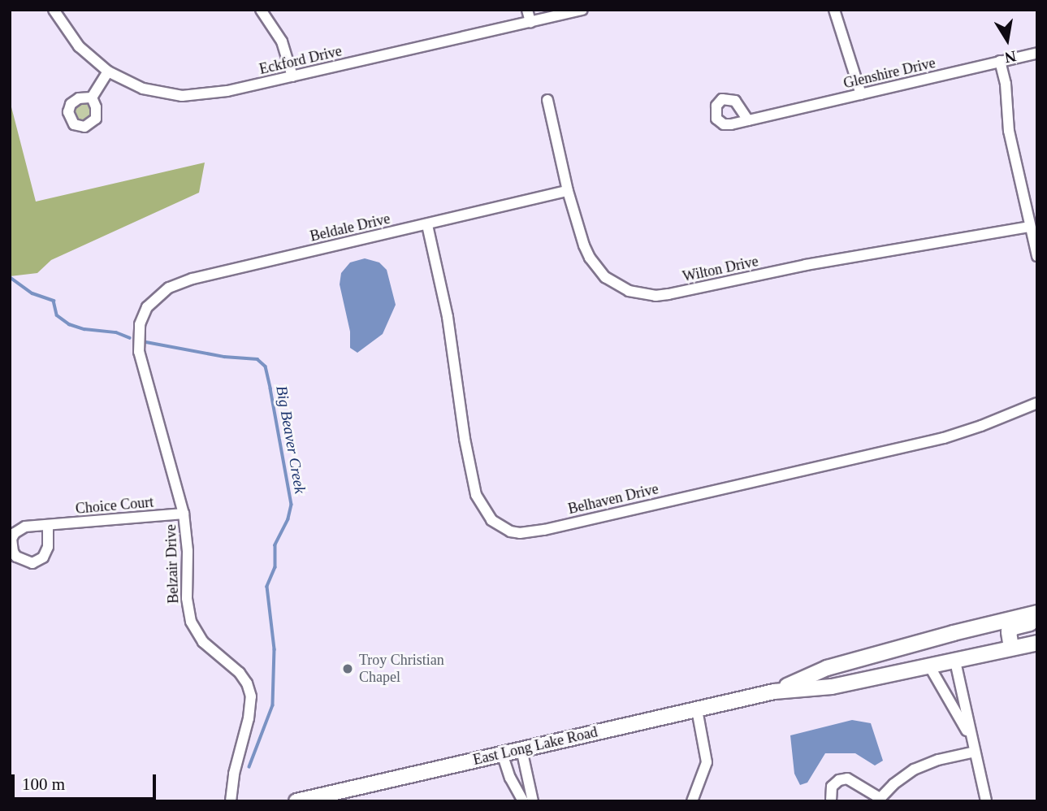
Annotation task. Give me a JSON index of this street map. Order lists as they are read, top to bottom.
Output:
{
  "streets": {
    "main road": ["East Long Lake Road"],
    "street": [
      "Eckford Drive",
      "Glenshire Drive",
      "Beldale Drive",
      "Wilton Drive",
      "Belhaven Drive",
      "Choice Court",
      "Belzair Drive"
    ]
  },
  "crossings": [
    ["Beldale Drive", "Wilton Drive"],
    ["Beldale Drive", "Belhaven Drive"],
    ["Beldale Drive", "Belzair Drive"],
    ["Choice Court", "Belzair Drive"]
  ],
  "water": ["Big Beaver Creek"],
  "places": ["Troy Christian Chapel"],
  "scale_bar": "100 m",
  "north": "bottom"
}
